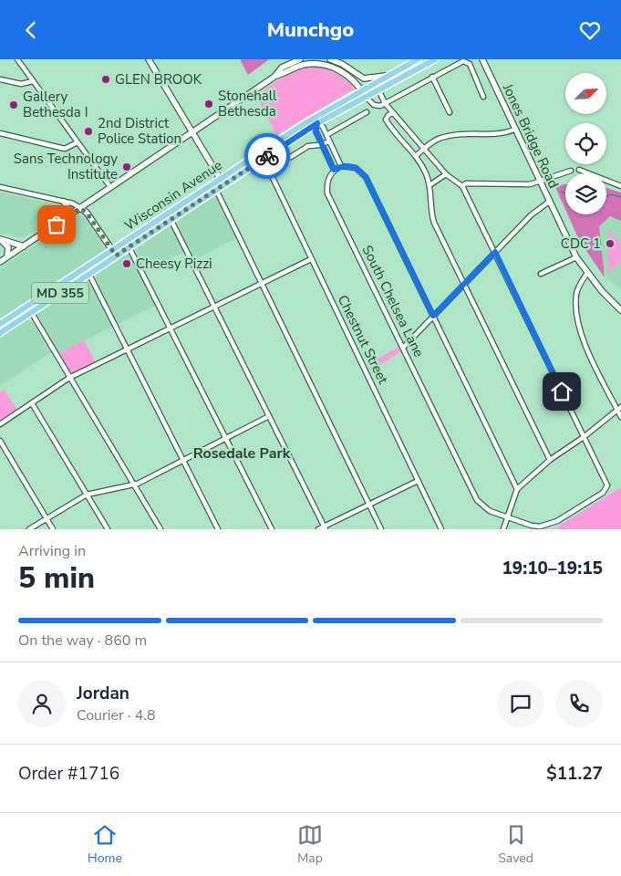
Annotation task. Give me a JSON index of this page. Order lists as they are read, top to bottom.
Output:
{
  "streets": {
    "main road": ["Wisconsin Avenue", "MD 355"],
    "street": ["Jones Bridge Road", "South Chelsea Lane", "Chestnut Street"]
  },
  "crossings": [
    ["Wisconsin Avenue", "MD 355"],
    ["Wisconsin Avenue", "Chestnut Street"]
  ],
  "districts": ["Rosedale Park"],
  "places": [
    "GLEN BROOK",
    "Stonehall Bethesda",
    "Gallery Bethesda I",
    "2nd District Police Station",
    "Sans Technology Institute",
    "CDC 1",
    "Cheesy Pizzi"
  ],
  "north": "top right",
  "page": {
    "header": "Munchgo",
    "heading": ["5 min", "Arriving in", "19:10–19:15"],
    "panel": [
      "Jordan",
      "Courier · 4.8",
      "Order #1716",
      "$11.27"
    ],
    "bar": "On the way · 860 m",
    "tabs": ["Home", "Map", "Saved"]
  }
}
